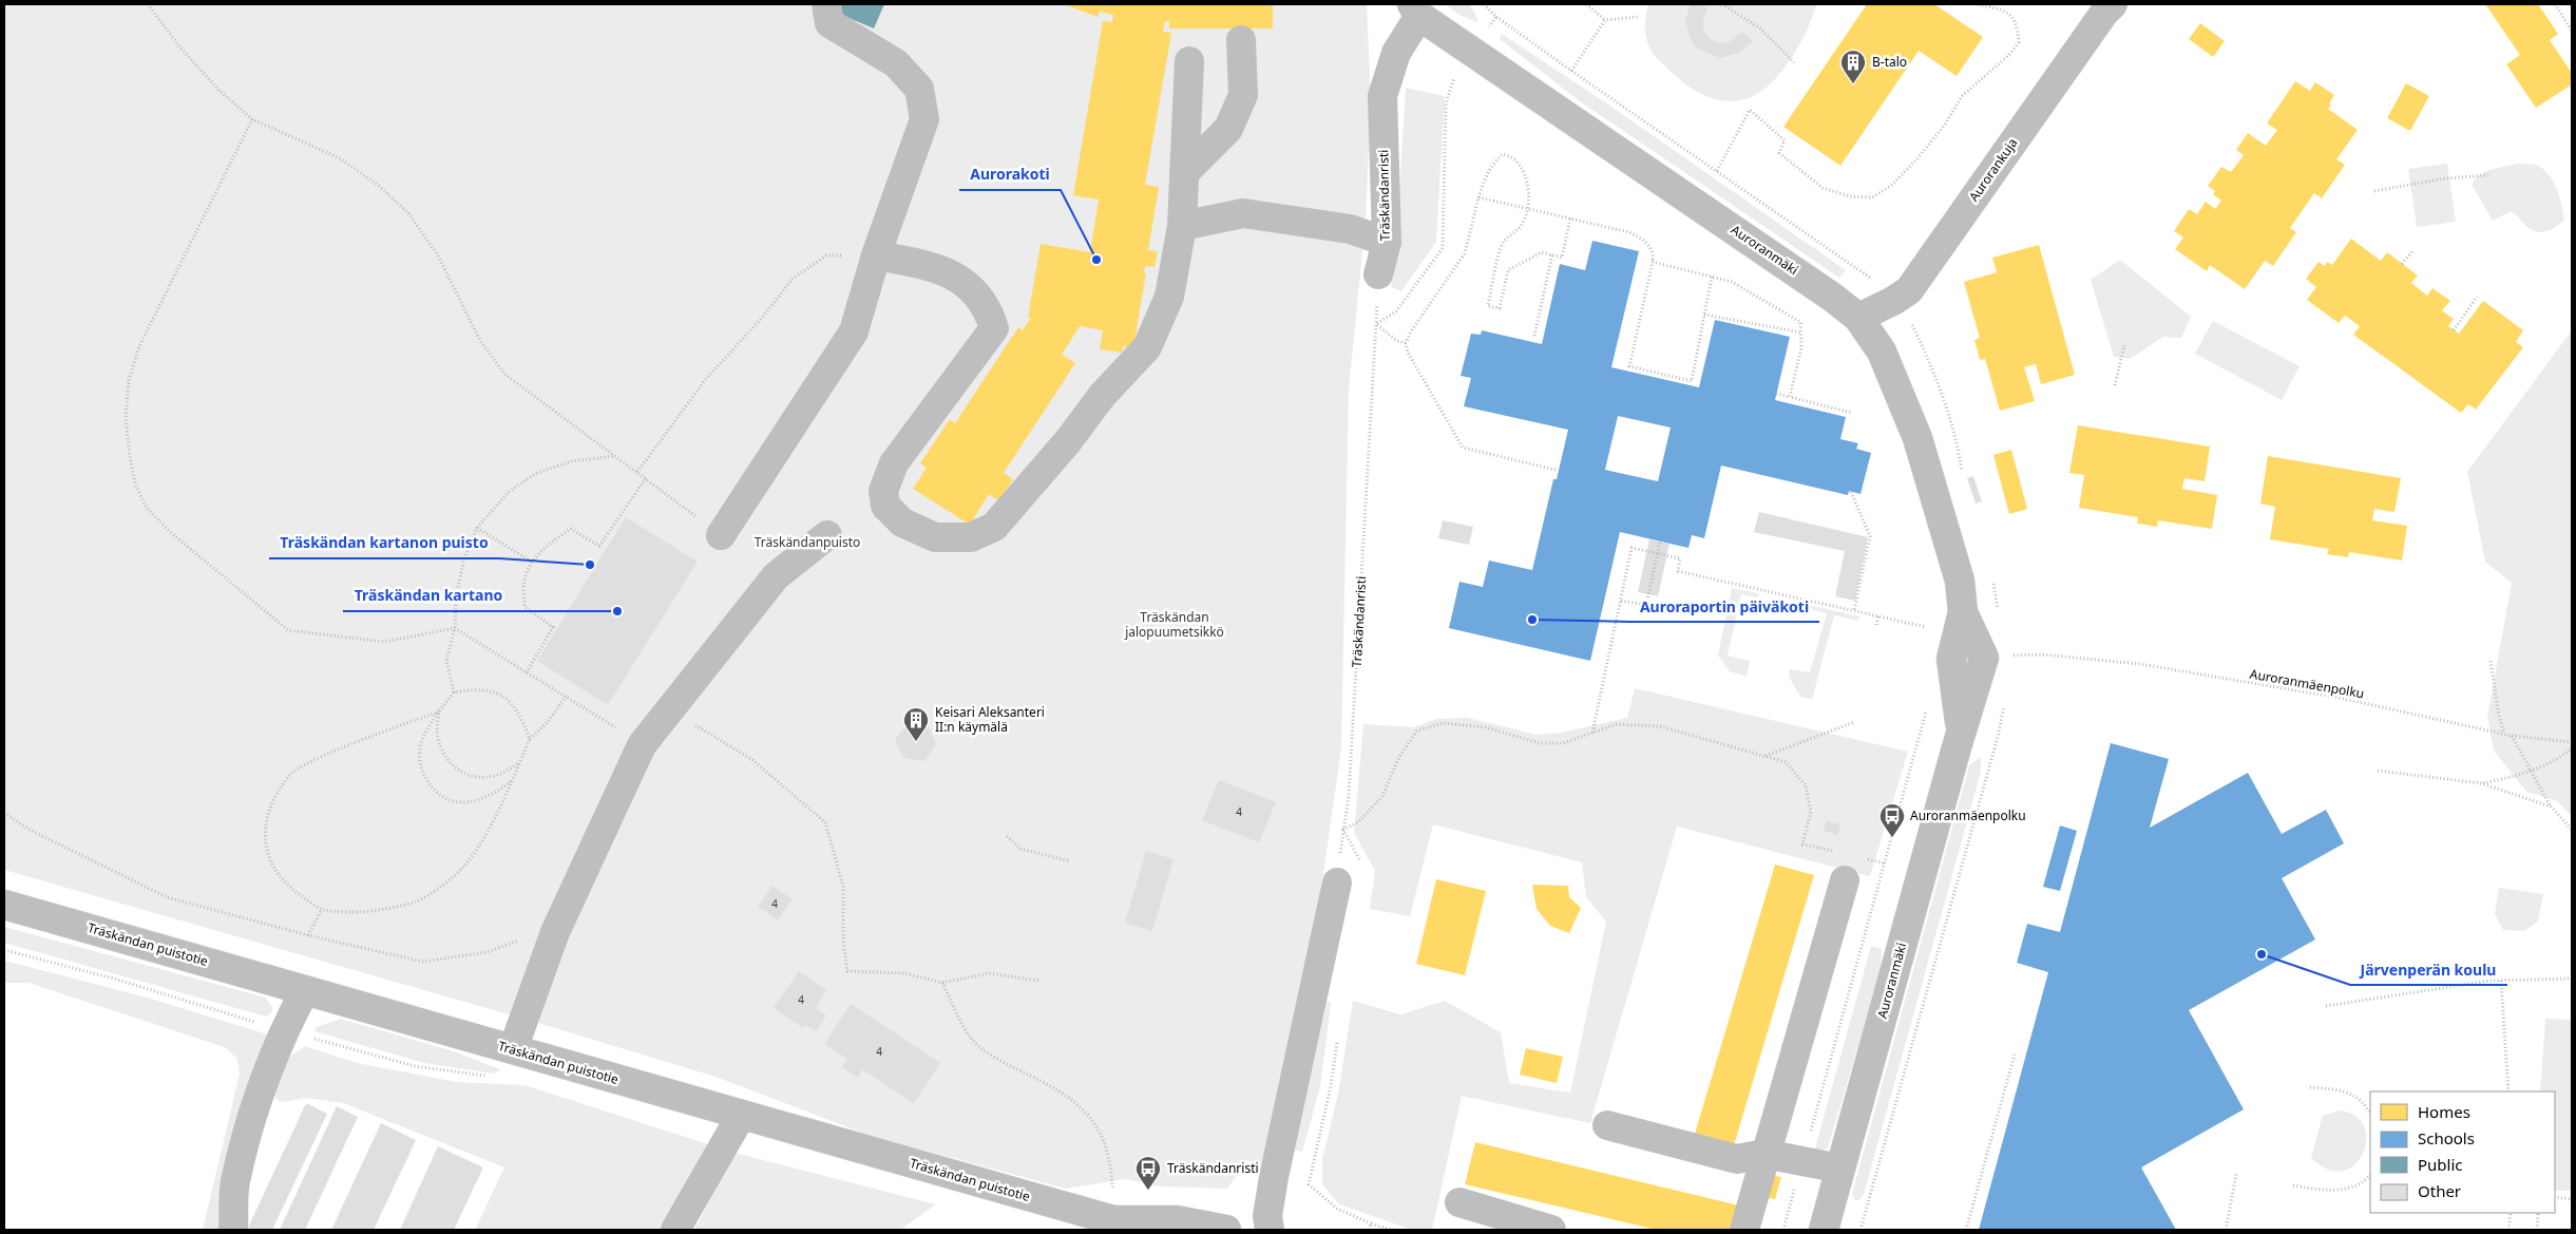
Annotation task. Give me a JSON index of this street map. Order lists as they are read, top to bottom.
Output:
{
  "streets": {
    "main road": [
      "Aurorankuja",
      "Träskändanristi",
      "Auroranmäki",
      "Träskändan puistotie"
    ],
    "path": ["Auroranmäenpolku"]
  },
  "crossings": [
    ["Aurorankuja", "Auroranmäki"],
    ["Träskändanristi", "Auroranmäki"]
  ],
  "parks": ["Träskändanpuisto", "Träskändan jalopuumetsikkö"],
  "places": {
    "building": ["B-talo", "Keisari Aleksanteri II:n käymälä"],
    "other": [
      "Aurorakoti",
      "Träskändan kartanon puisto",
      "Träskändan kartano",
      "Auroraportin päiväkoti",
      "Järvenperän koulu"
    ],
    "bus stop": ["Auroranmäenpolku", "Träskändanristi"]
  },
  "house_numbers": [
    "4",
    "4",
    "4",
    "4"
  ],
  "legend": [
    "Homes",
    "Schools",
    "Public",
    "Other"
  ]
}
